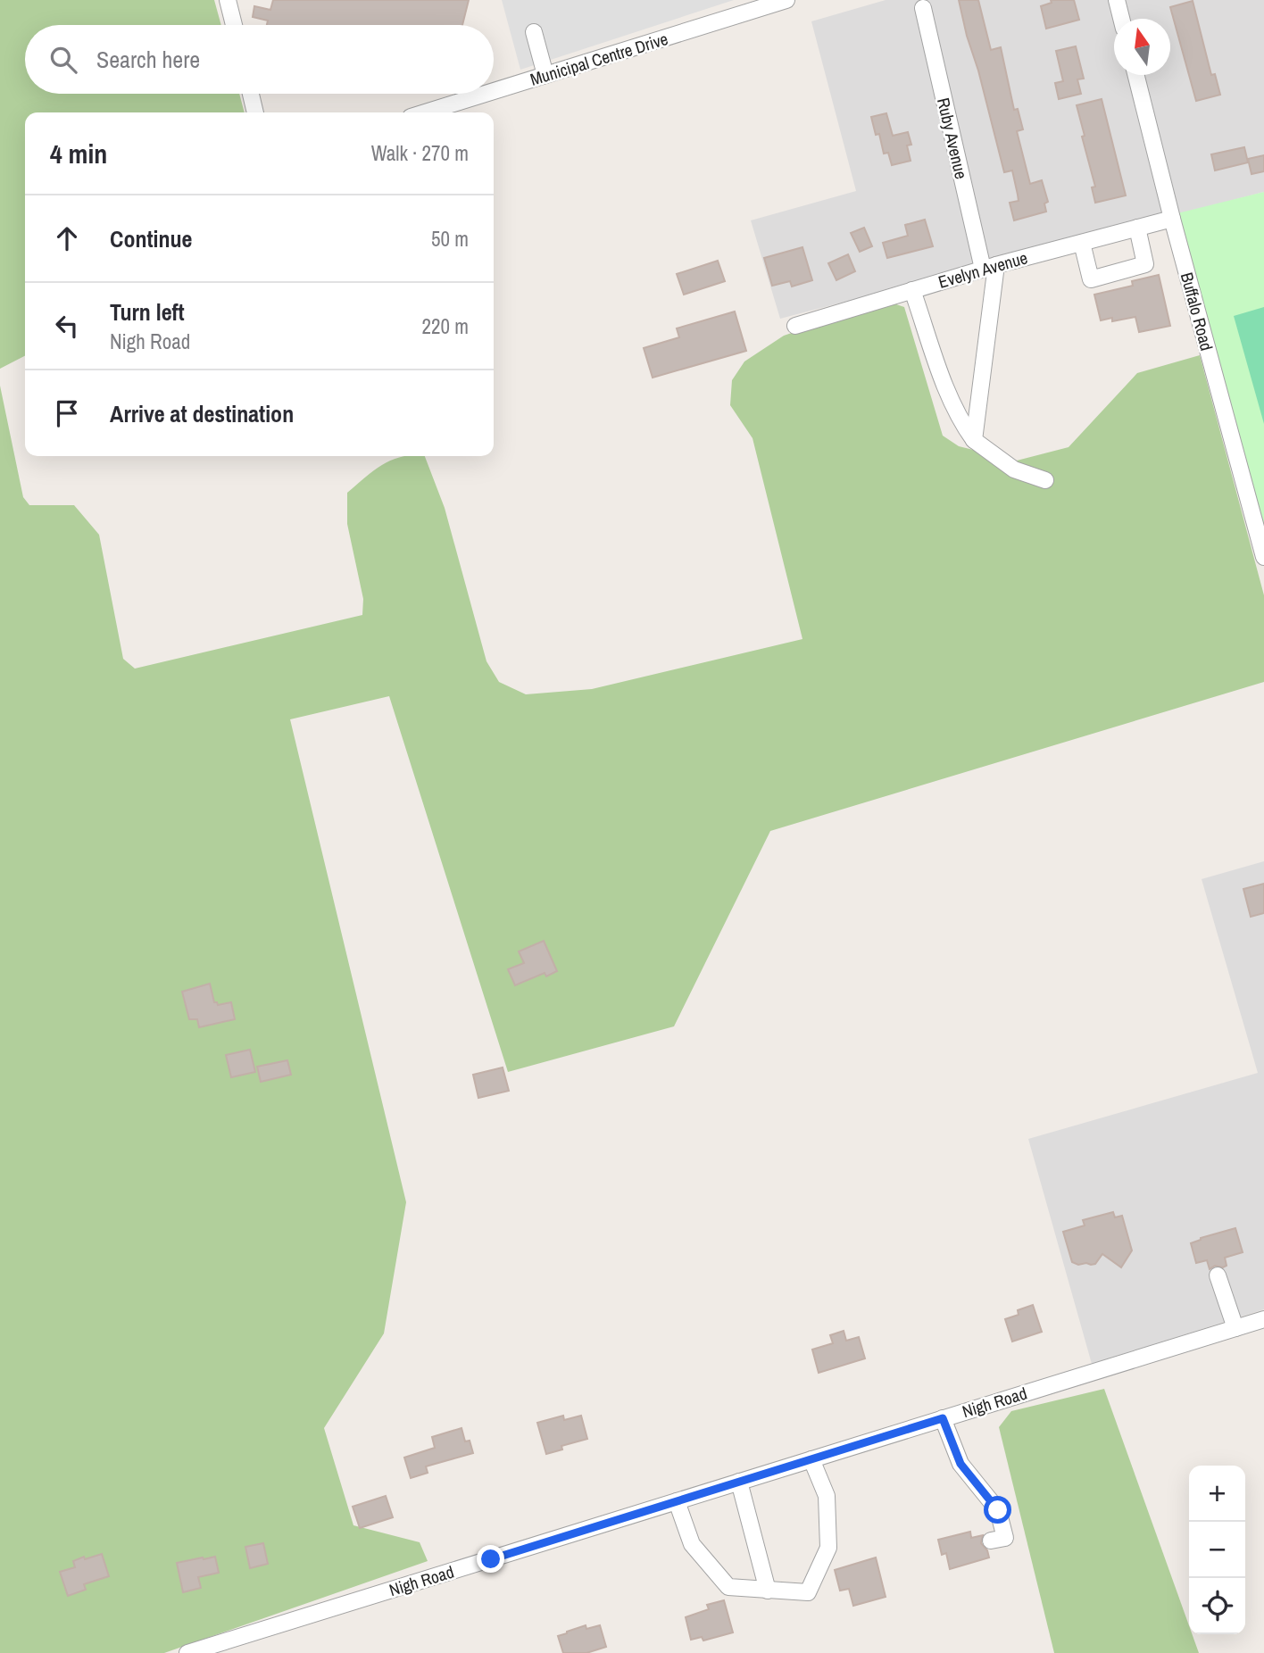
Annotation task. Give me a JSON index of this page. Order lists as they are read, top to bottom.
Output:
{
  "streets": {
    "street": [
      "Municipal Centre Drive",
      "Ruby Avenue",
      "Evelyn Avenue",
      "Buffalo Road",
      "Nigh Road"
    ]
  },
  "crossings": [
    ["Ruby Avenue", "Evelyn Avenue"],
    ["Evelyn Avenue", "Buffalo Road"]
  ],
  "north": "top",
  "page": {
    "search": "Search here",
    "heading": ["4 min", "Walk · 270 m"],
    "list": [
      ["Continue", "50 m"],
      ["Turn left", "Nigh Road", "220 m"],
      "Arrive at destination"
    ],
    "map_buttons": ["+", "−"]
  }
}
